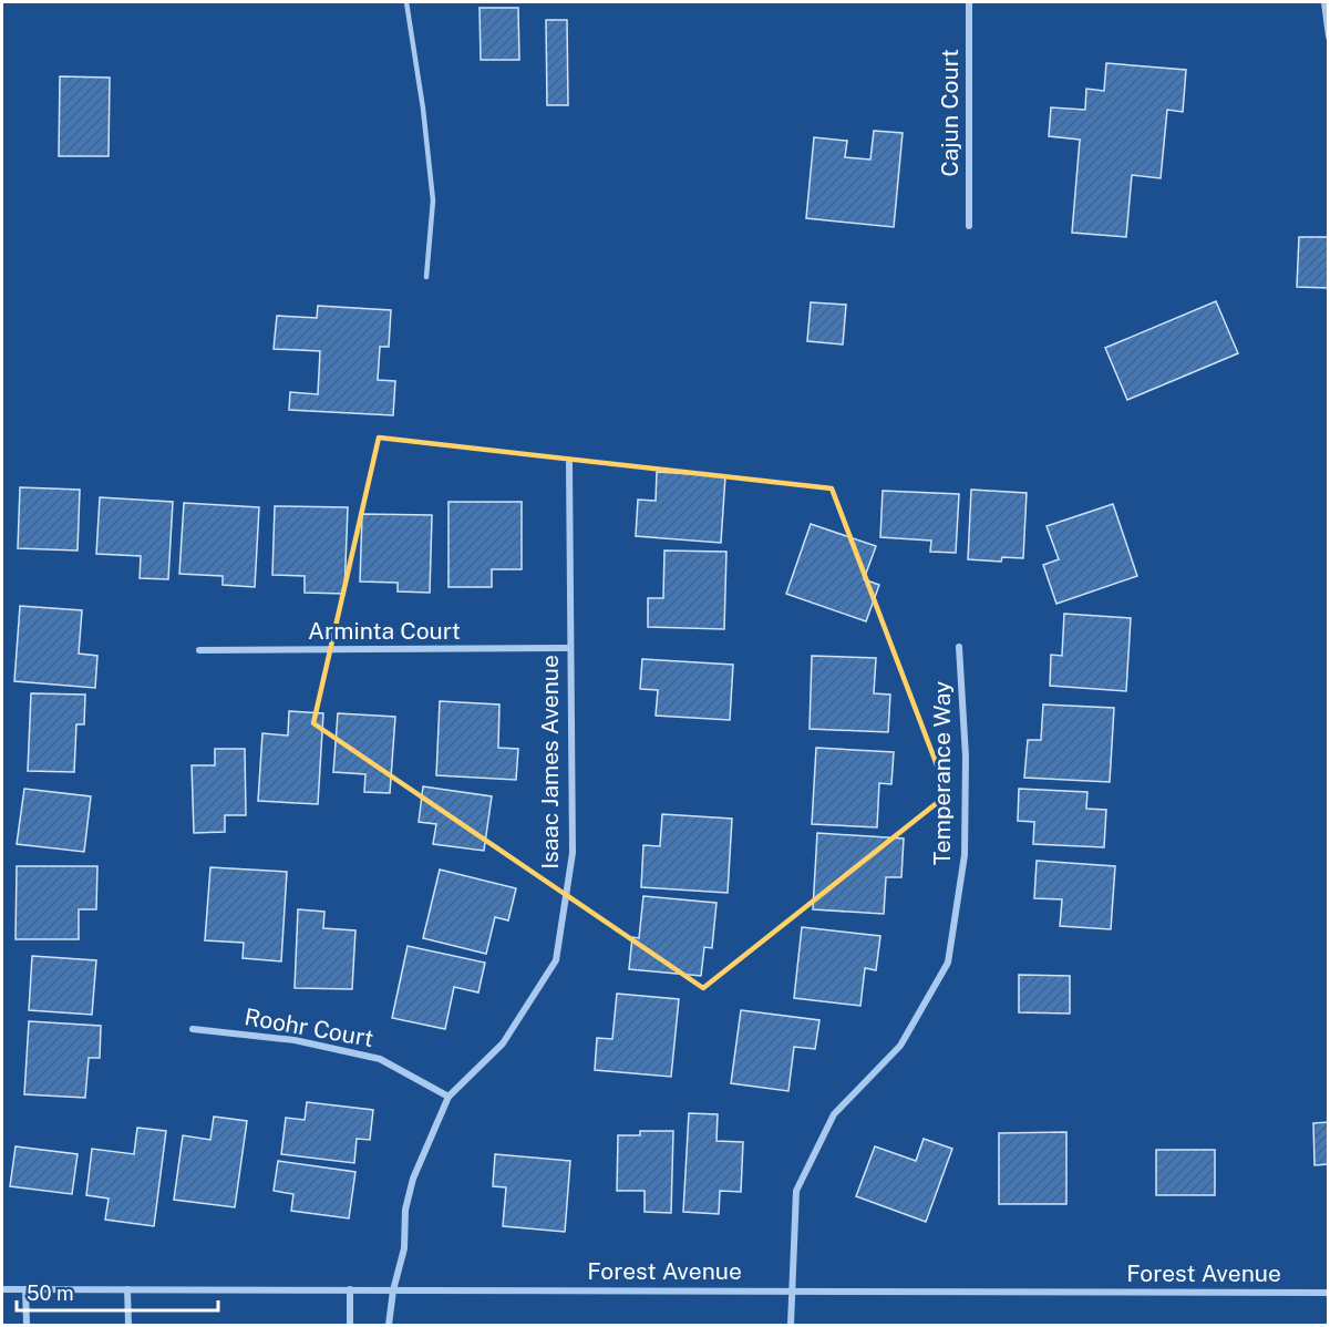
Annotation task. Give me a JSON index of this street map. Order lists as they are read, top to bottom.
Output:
{
  "streets": {
    "street": [
      "Cajun Court",
      "Arminta Court",
      "Isaac James Avenue",
      "Temperance Way",
      "Roohr Court",
      "Forest Avenue"
    ]
  },
  "crossings": [
    ["Arminta Court", "Isaac James Avenue"],
    ["Isaac James Avenue", "Roohr Court"],
    ["Isaac James Avenue", "Forest Avenue"],
    ["Temperance Way", "Forest Avenue"]
  ],
  "scale_bar": "50 m"
}
